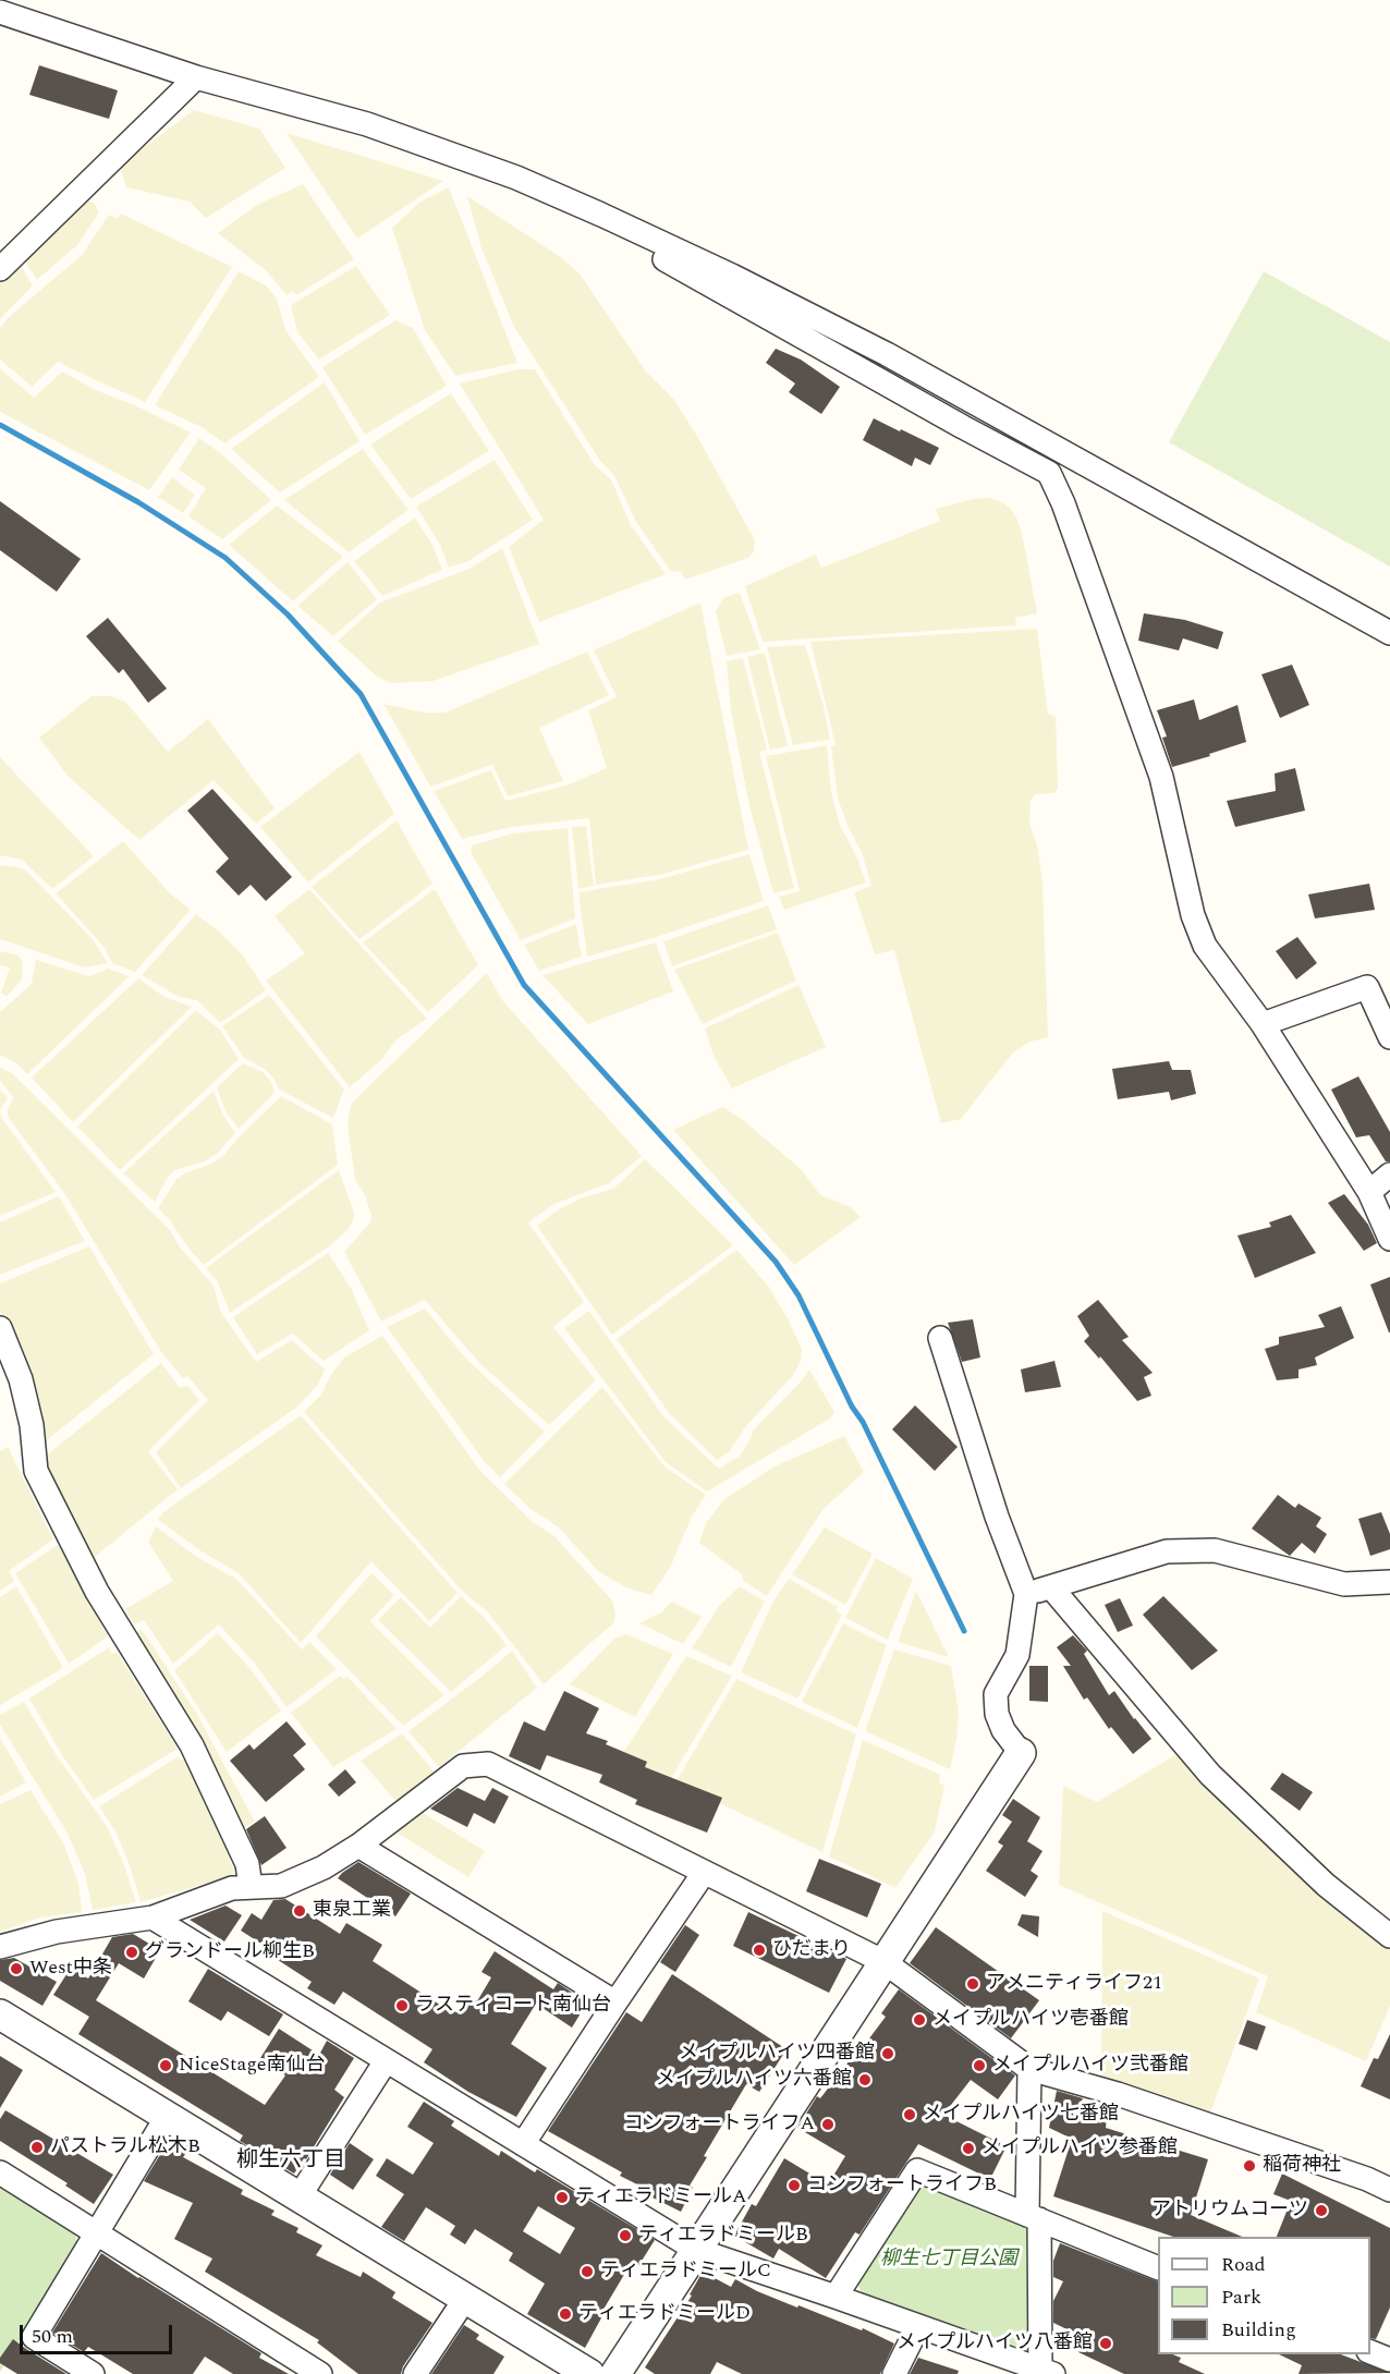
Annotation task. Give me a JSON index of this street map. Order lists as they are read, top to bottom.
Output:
{
  "districts": ["柳生六丁目"],
  "parks": ["柳生七丁目公園"],
  "places": [
    "東泉工業",
    "ひだまり",
    "グランドール柳生B",
    "West中条",
    "アメニティライフ21",
    "ラスティコート南仙台",
    "メイプルハイツ壱番館",
    "メイプルハイツ四番館",
    "NiceStage南仙台",
    "メイプルハイツ弐番館",
    "メイプルハイツ六番館",
    "メイプルハイツ七番館",
    "コンフォートライフA",
    "パストラル松木B",
    "メイプルハイツ参番館",
    "稲荷神社",
    "コンフォートライフB",
    "ティエラドミールA",
    "アトリウムコーツ",
    "ティエラドミールB",
    "ティエラドミールC",
    "ティエラドミールD",
    "メイプルハイツ八番館"
  ],
  "legend": ["Road", "Park", "Building"],
  "scale_bar": "50 m"
}
